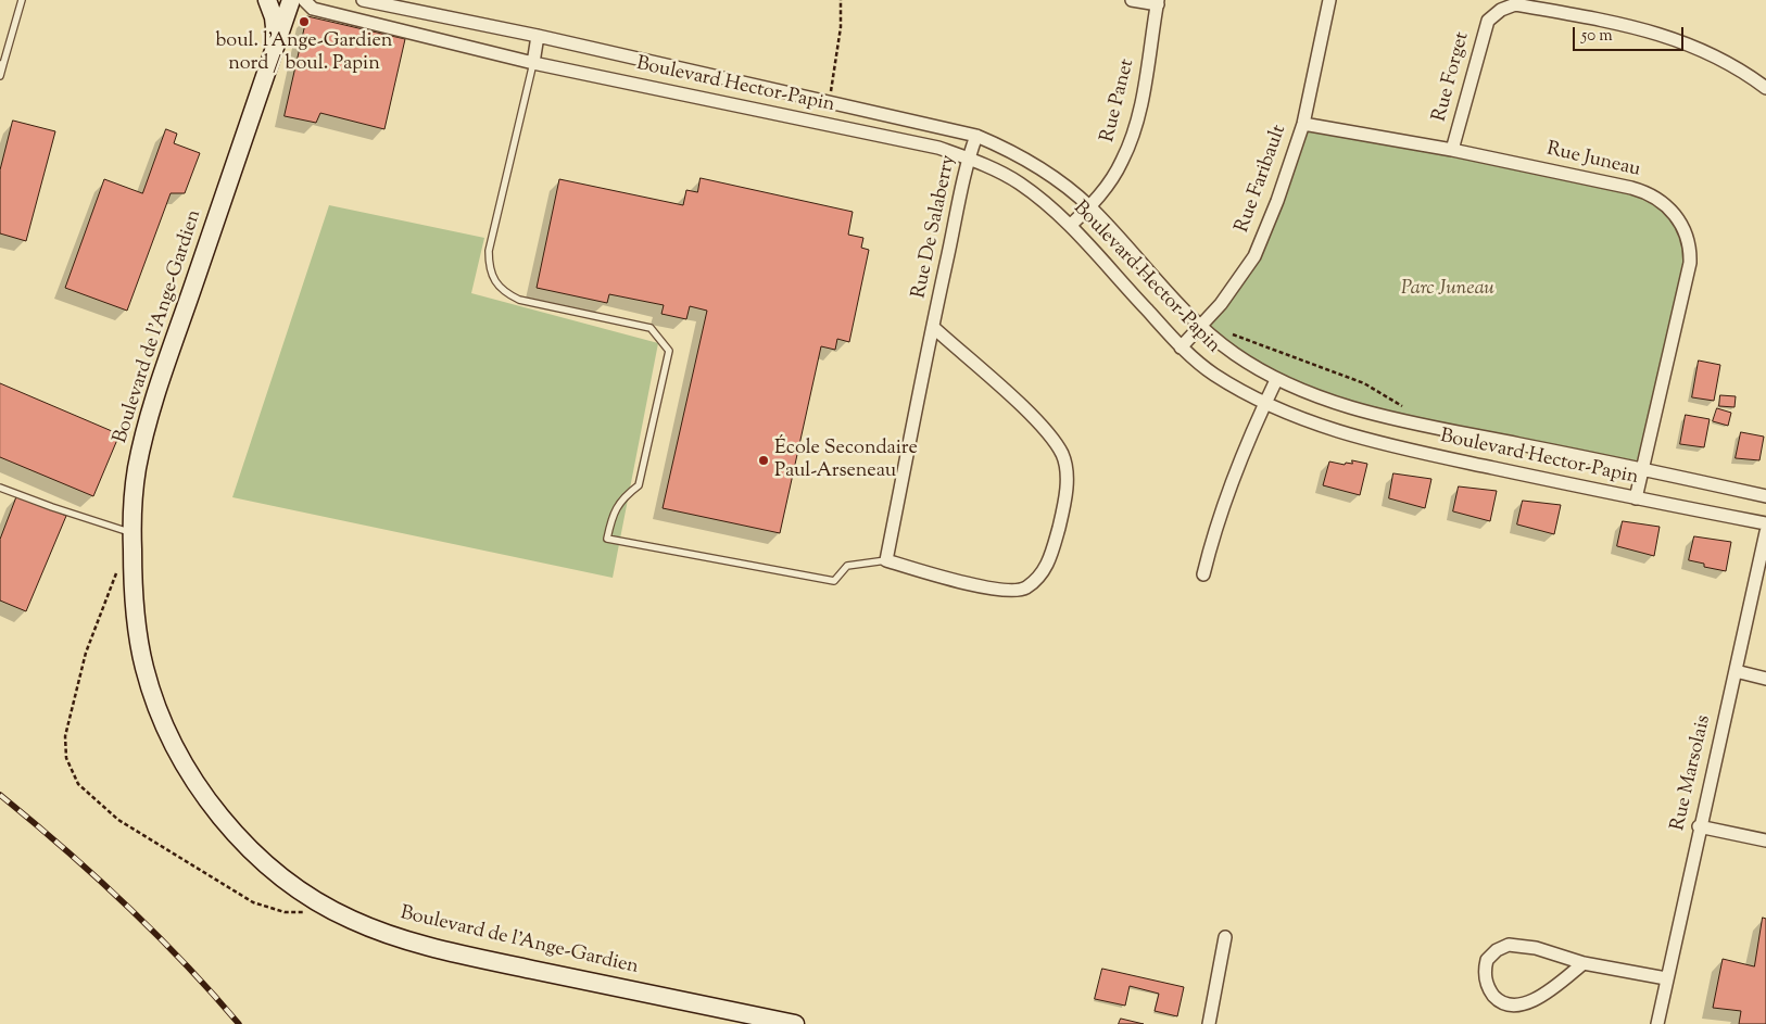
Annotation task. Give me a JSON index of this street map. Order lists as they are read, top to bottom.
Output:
{
  "streets": {
    "main road": ["Boulevard de l'Ange-Gardien"],
    "street": [
      "Rue Forget",
      "Boulevard Hector-Papin",
      "Rue Panet",
      "Rue Juneau",
      "Rue Faribault",
      "Rue De Salaberry",
      "Rue Marsolais"
    ]
  },
  "crossings": [
    ["Rue Forget", "Rue Juneau"],
    ["Boulevard Hector-Papin", "Rue Panet"],
    ["Boulevard Hector-Papin", "Rue Juneau"],
    ["Boulevard Hector-Papin", "Rue Faribault"],
    ["Boulevard Hector-Papin", "Rue De Salaberry"],
    ["Rue Juneau", "Rue Faribault"]
  ],
  "parks": ["Parc Juneau"],
  "places": ["boul. l'Ange-Gardien nord / boul. Papin", "École Secondaire Paul-Arseneau"],
  "scale_bar": "50 m"
}
